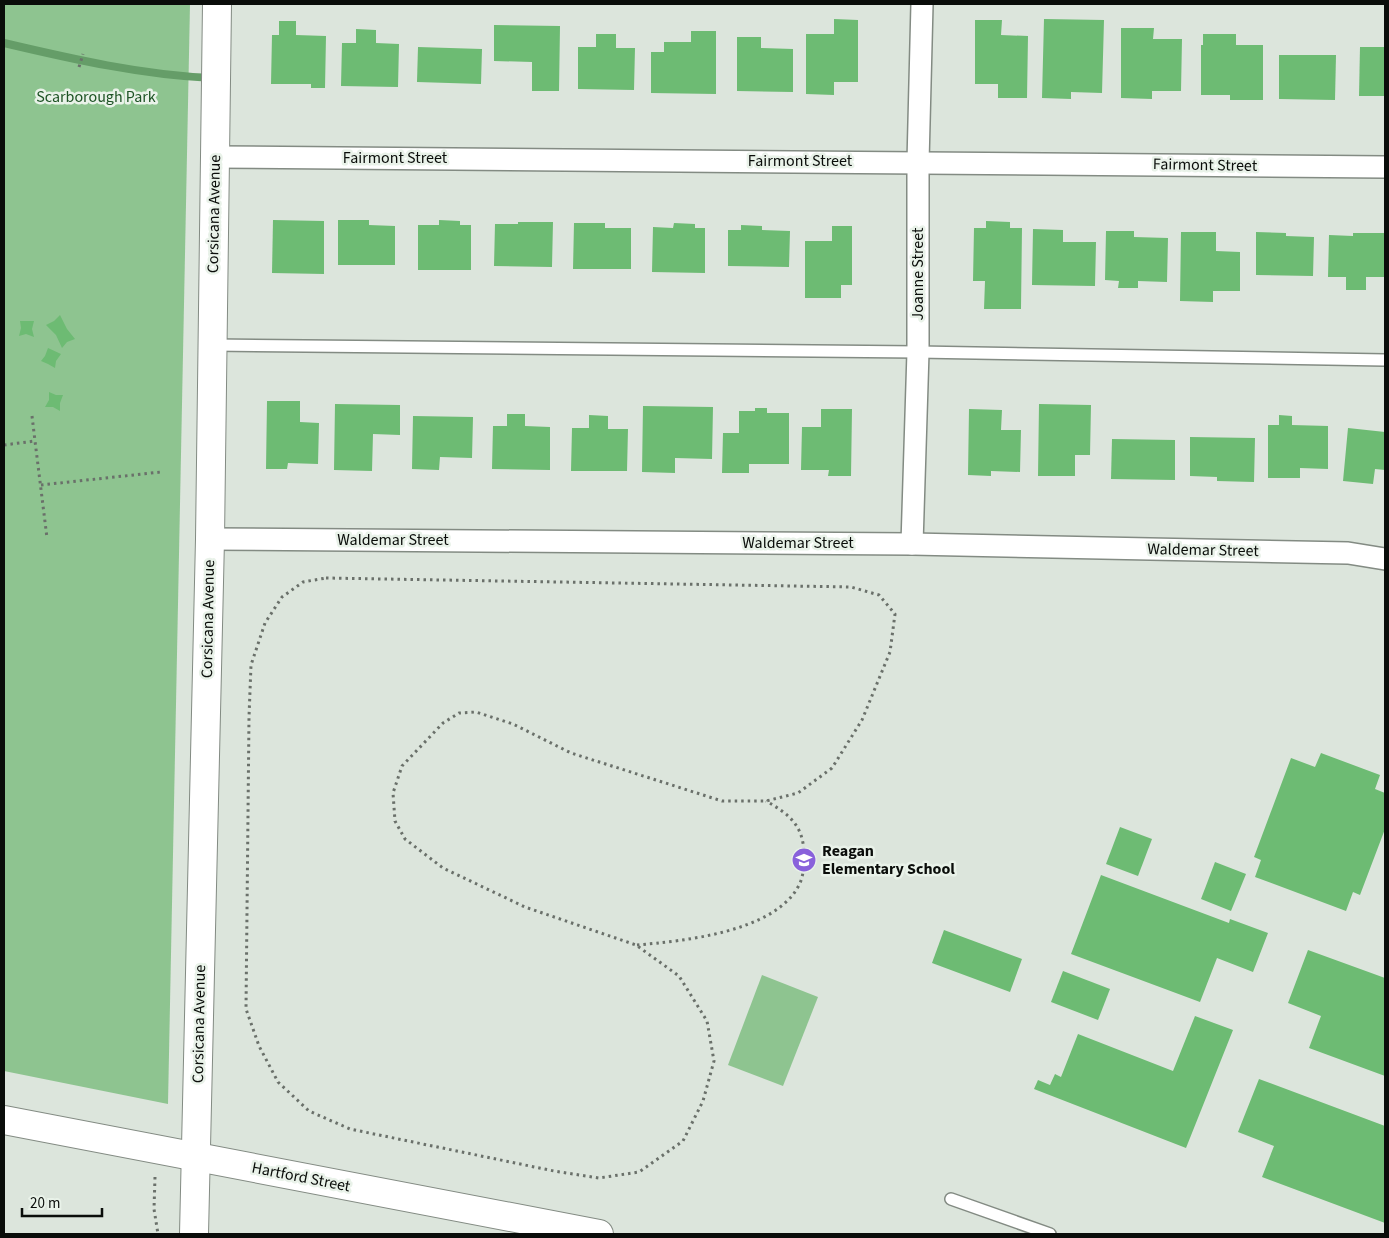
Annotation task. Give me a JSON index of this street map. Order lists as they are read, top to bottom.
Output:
{
  "streets": {
    "street": [
      "Fairmont Street",
      "Corsicana Avenue",
      "Joanne Street",
      "Waldemar Street",
      "Hartford Street"
    ]
  },
  "crossings": [
    ["Fairmont Street", "Corsicana Avenue"],
    ["Fairmont Street", "Joanne Street"],
    ["Corsicana Avenue", "Waldemar Street"],
    ["Corsicana Avenue", "Hartford Street"],
    ["Joanne Street", "Waldemar Street"]
  ],
  "parks": ["Scarborough Park"],
  "places": {
    "school or university": ["Reagan Elementary School"]
  },
  "scale_bar": "20 m"
}
